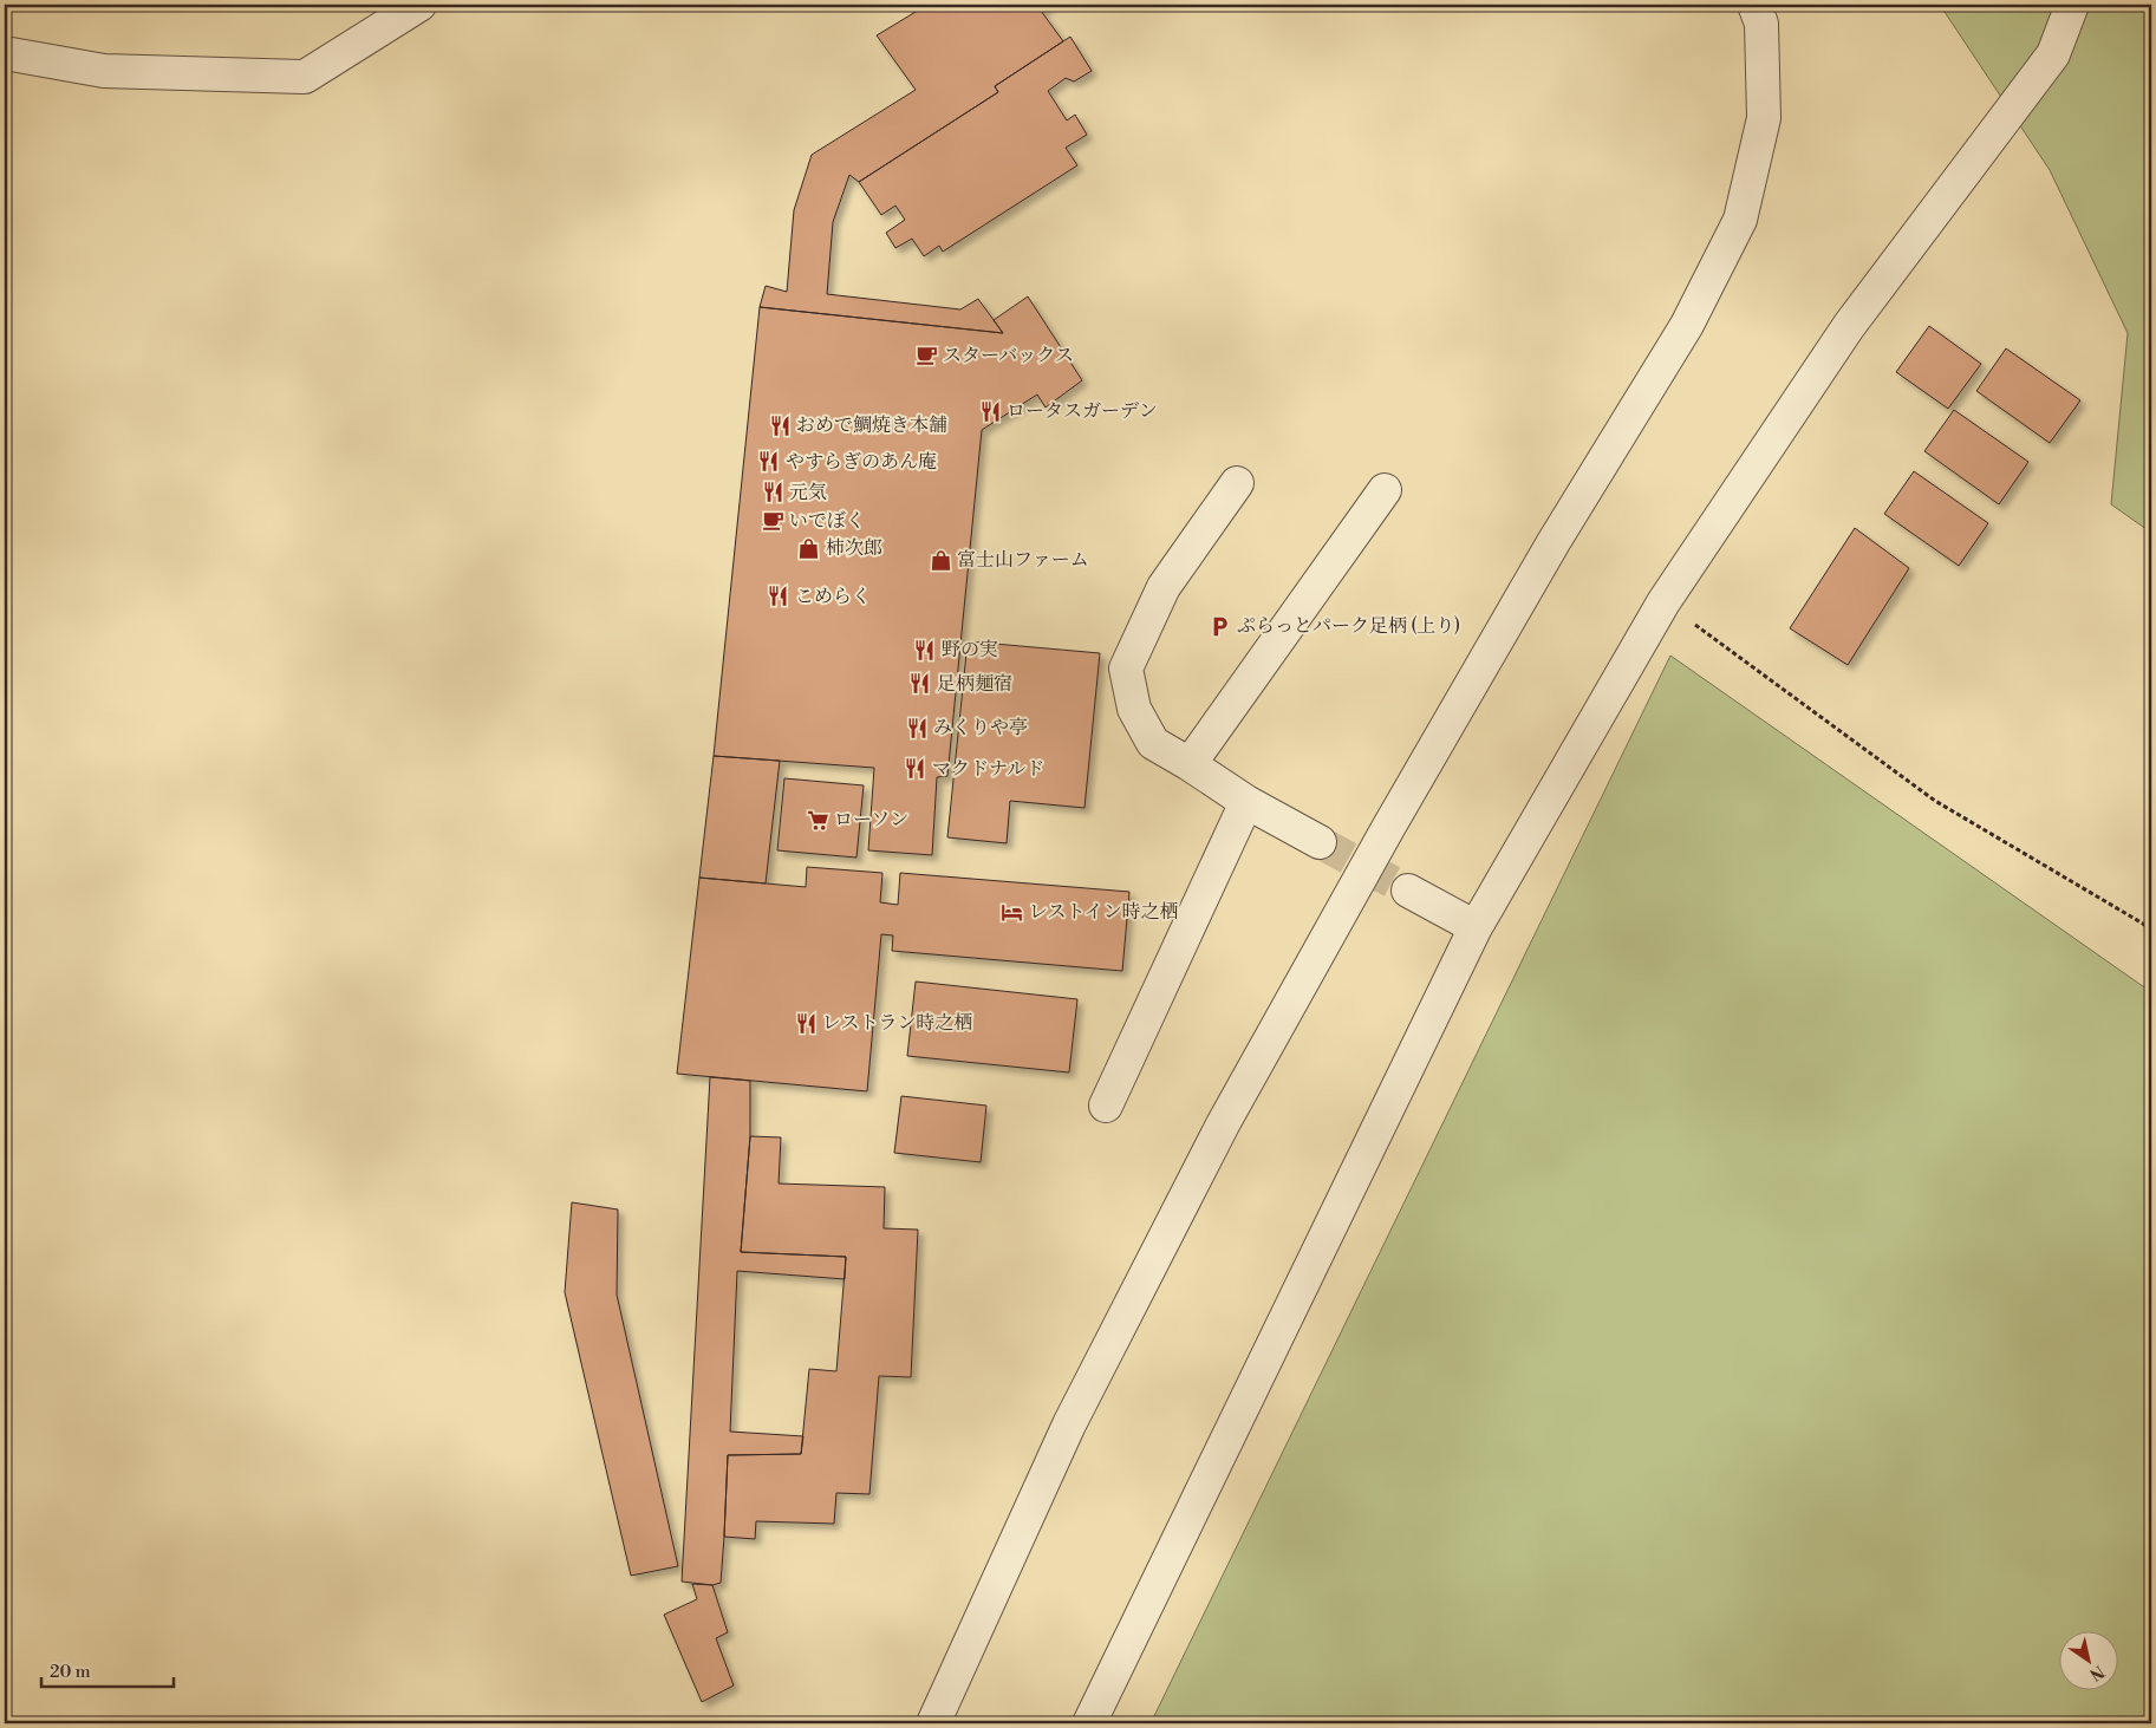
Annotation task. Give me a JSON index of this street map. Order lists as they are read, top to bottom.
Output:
{
  "places": {
    "cafe": ["スターバックス", "いでぼく"],
    "restaurant": [
      "ロータスガーデン",
      "おめで鯛焼き本舗",
      "やすらぎのあん庵",
      "元気",
      "こめらく",
      "野の実",
      "足柄麺宿",
      "みくりや亭",
      "マクドナルド",
      "レストラン時之栖"
    ],
    "shop": ["柿次郎", "富士山ファーム"],
    "parking": ["ぷらっとパーク足柄 (上り)"],
    "supermarket": ["ローソン"],
    "hotel": ["レストイン時之栖"]
  },
  "scale_bar": "20 m",
  "north": "bottom right"
}
